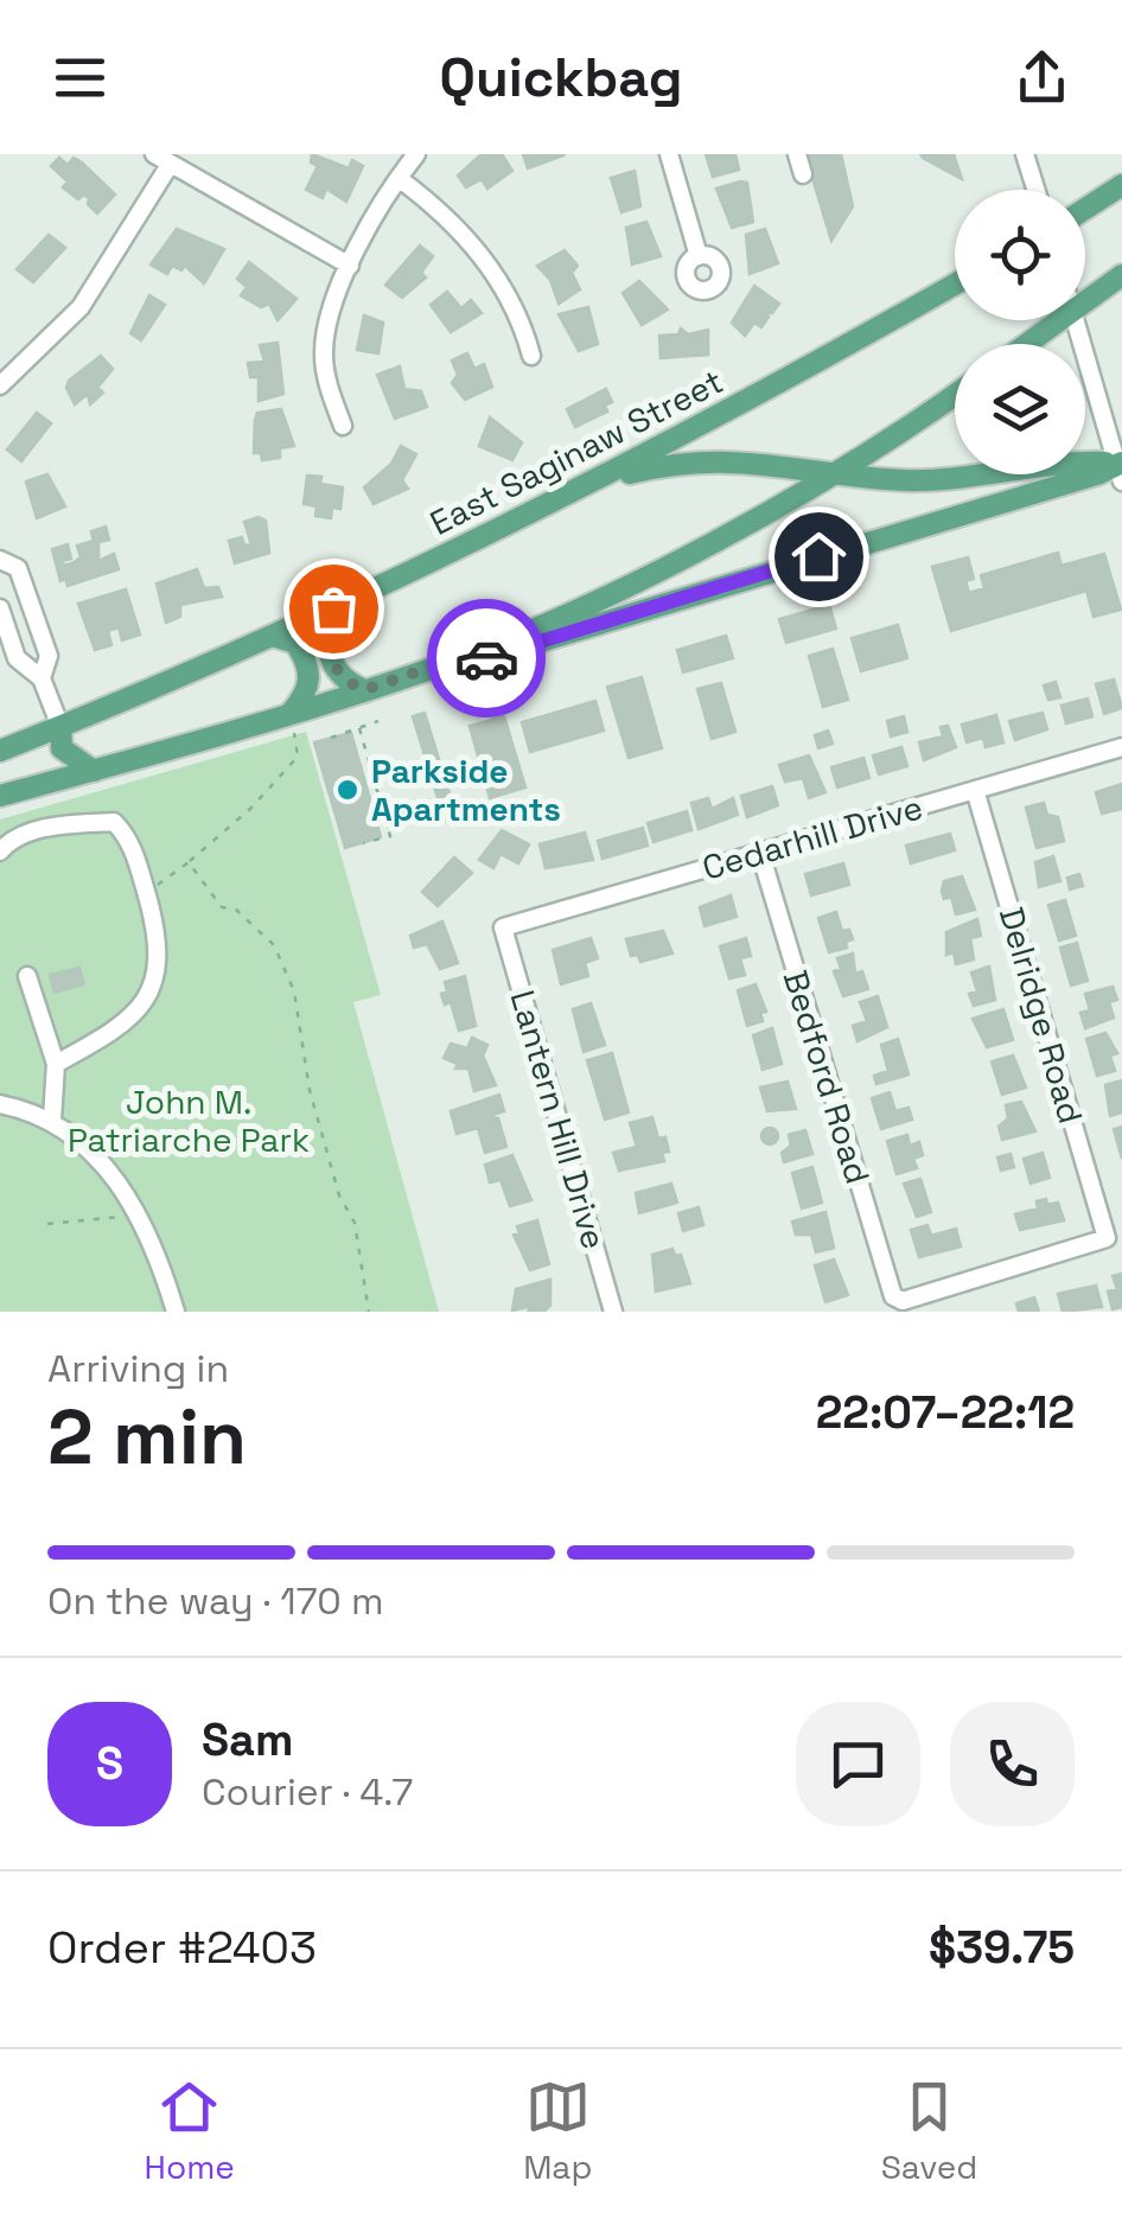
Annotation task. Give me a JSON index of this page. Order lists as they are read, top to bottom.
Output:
{
  "streets": {
    "main road": ["East Saginaw Street"],
    "street": [
      "Cedarhill Drive",
      "Delridge Road",
      "Bedford Road",
      "Lantern Hill Drive"
    ]
  },
  "crossings": [
    ["Cedarhill Drive", "Delridge Road"],
    ["Cedarhill Drive", "Bedford Road"],
    ["Cedarhill Drive", "Lantern Hill Drive"],
    ["Delridge Road", "Bedford Road"]
  ],
  "parks": ["John M. Patriarche Park"],
  "places": ["Parkside Apartments"],
  "page": {
    "header": "Quickbag",
    "heading": ["2 min", "Arriving in", "22:07–22:12"],
    "panel": [
      "Sam",
      "Courier · 4.7",
      "Order #2403",
      "$39.75"
    ],
    "bar": "On the way · 170 m",
    "round": "S",
    "tabs": ["Home", "Map", "Saved"]
  }
}
